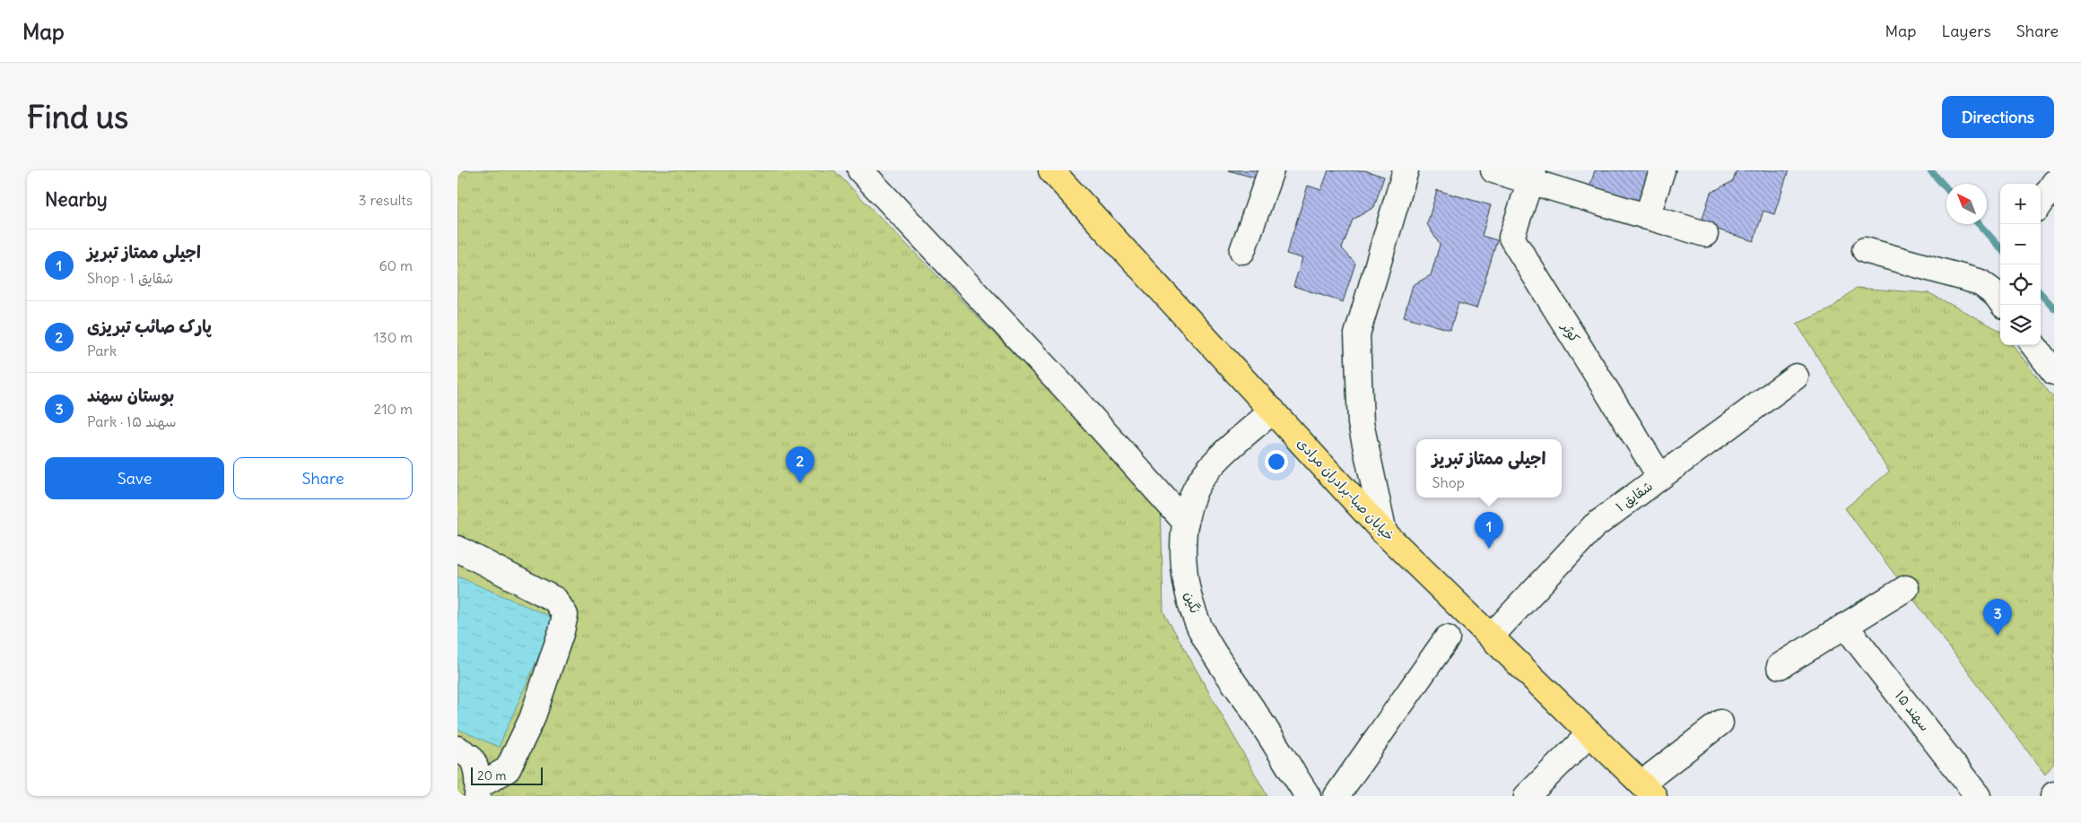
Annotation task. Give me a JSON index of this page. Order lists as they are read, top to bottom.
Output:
{
  "streets": {
    "main road": ["خیابان صبا-برادران مرادی"],
    "street": [
      "کوثر",
      "شقایق ۱",
      "نگین",
      "سهند ۱۵"
    ]
  },
  "crossings": [
    ["کوثر", "شقایق ۱"],
    ["خیابان صبا-برادران مرادی", "شقایق ۱"],
    ["خیابان صبا-برادران مرادی", "نگین"]
  ],
  "scale_bar": "20 m",
  "north": "top left",
  "page": {
    "header": "Map",
    "nav": ["Map", "Layers", "Share"],
    "buttons": [
      "Directions",
      ["Save", "Share"]
    ],
    "title": "Find us",
    "heading": ["Nearby", "3 results"],
    "map_buttons": ["+", "−"],
    "list": [
      {
        "mark": "1",
        "name": "اجیلی ممتاز تبریز",
        "note": "Shop · شقایق ۱",
        "value": "60 m"
      },
      {
        "mark": "2",
        "name": "پارک صائب تبریزی",
        "note": "Park",
        "value": "130 m"
      },
      {
        "mark": "3",
        "name": "بوستان سهند",
        "note": "Park · سهند ۱۵",
        "value": "210 m"
      }
    ],
    "popup": ["اجیلی ممتاز تبریز", "Shop"],
    "pins": ["2", "1", "3"],
    "scale": "20 m"
  }
}
